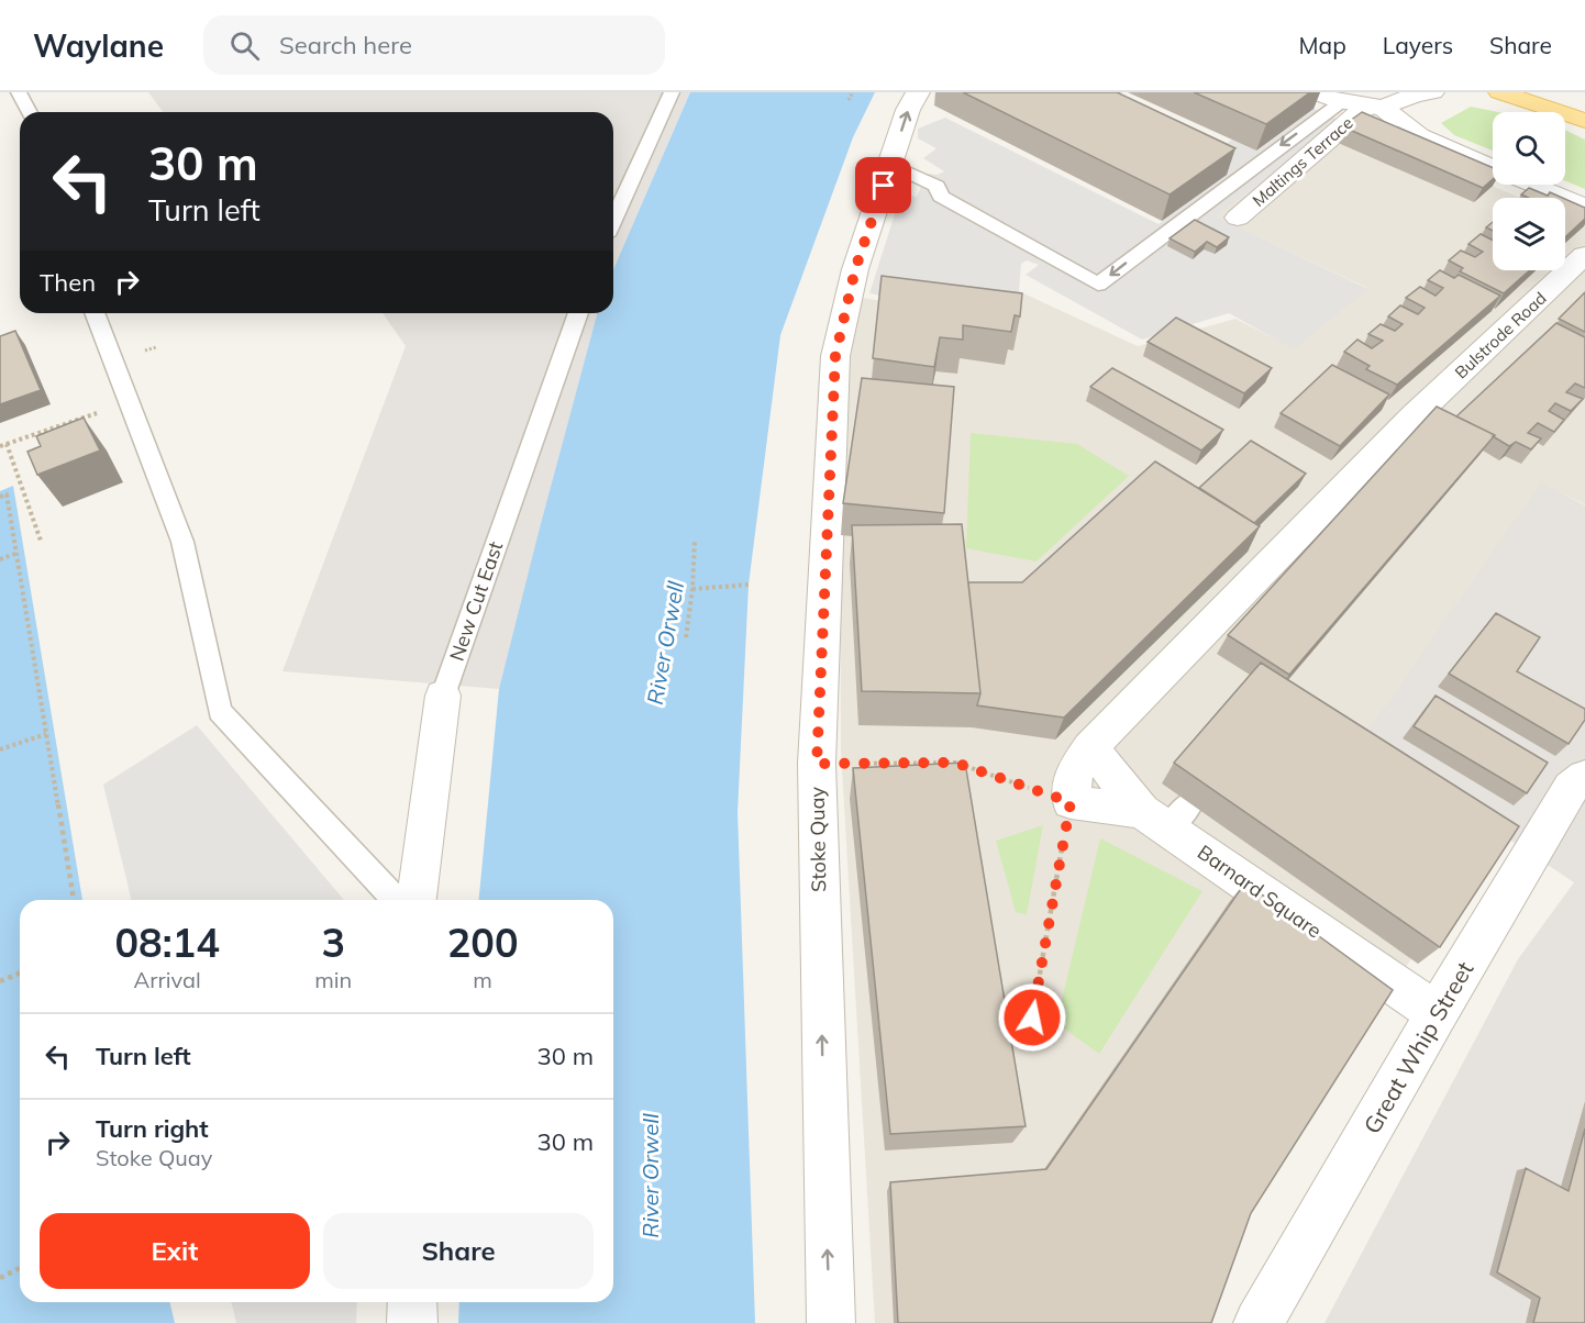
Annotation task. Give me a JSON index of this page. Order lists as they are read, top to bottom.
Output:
{
  "streets": {
    "street": [
      "Maltings Terrace",
      "Bulstrode Road",
      "New Cut East",
      "Stoke Quay",
      "Barnard Square",
      "Great Whip Street"
    ]
  },
  "crossings": [
    ["Bulstrode Road", "Barnard Square"],
    ["Barnard Square", "Great Whip Street"]
  ],
  "one_way": ["Stoke Quay"],
  "water": ["River Orwell"],
  "page": {
    "header": "Waylane",
    "search": "Search here",
    "nav": ["Map", "Layers", "Share"],
    "turn": ["30 m", "Turn left"],
    "then": "Then",
    "eta": [
      "08:14",
      "Arrival",
      "3",
      "min",
      "200",
      "m"
    ],
    "list": [
      {
        "name": "Turn left",
        "value": "30 m"
      },
      {
        "name": "Turn right",
        "note": "Stoke Quay",
        "value": "30 m"
      }
    ],
    "buttons": ["Exit", "Share"]
  }
}
